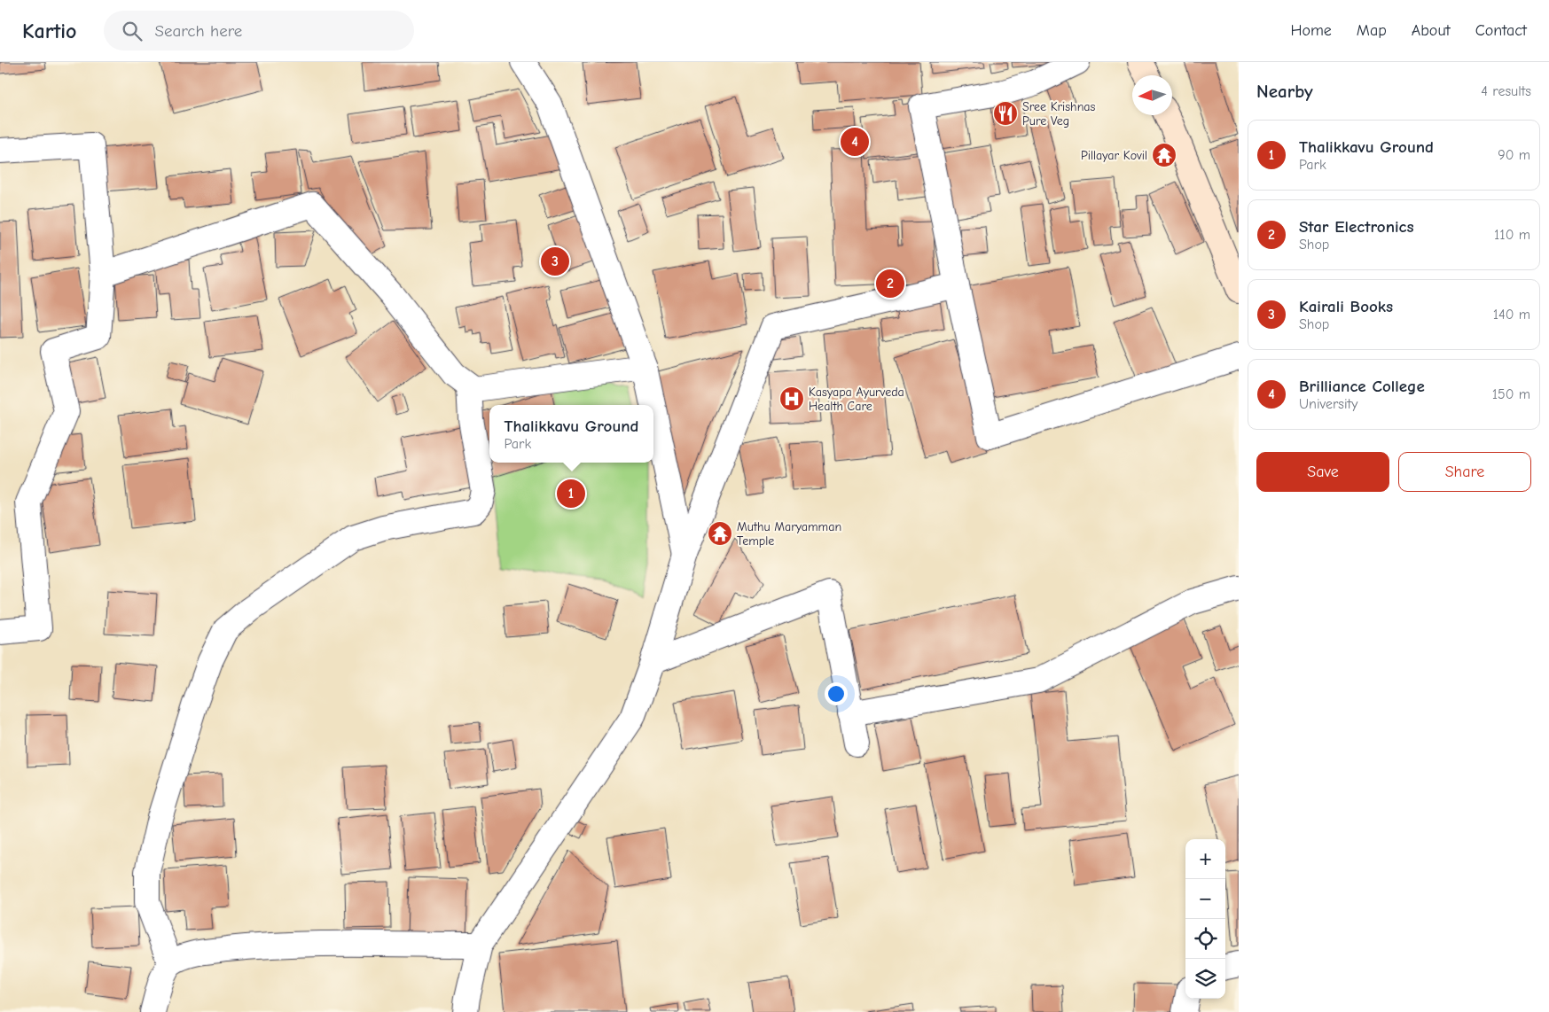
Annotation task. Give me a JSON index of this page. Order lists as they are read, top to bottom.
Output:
{
  "places": {
    "restaurant": ["Sree Krishnas Pure Veg"],
    "temple": ["Pillayar Kovil", "Muthu Maryamman Temple"],
    "hospital": ["Kasyapa Ayurveda Health Care"]
  },
  "north": "left",
  "page": {
    "header": "Kartio",
    "search": "Search here",
    "nav": [
      "Home",
      "Map",
      "About",
      "Contact"
    ],
    "heading": ["Nearby", "4 results"],
    "list": [
      {
        "mark": "1",
        "name": "Thalikkavu Ground",
        "note": "Park",
        "value": "90 m"
      },
      {
        "mark": "2",
        "name": "Star Electronics",
        "note": "Shop",
        "value": "110 m"
      },
      {
        "mark": "3",
        "name": "Kairali Books",
        "note": "Shop",
        "value": "140 m"
      },
      {
        "mark": "4",
        "name": "Brilliance College",
        "note": "University",
        "value": "150 m"
      }
    ],
    "pins": [
      "4",
      "3",
      "2",
      "1"
    ],
    "popup": ["Thalikkavu Ground", "Park"],
    "buttons": ["Save", "Share"],
    "map_buttons": ["+", "−"]
  }
}
